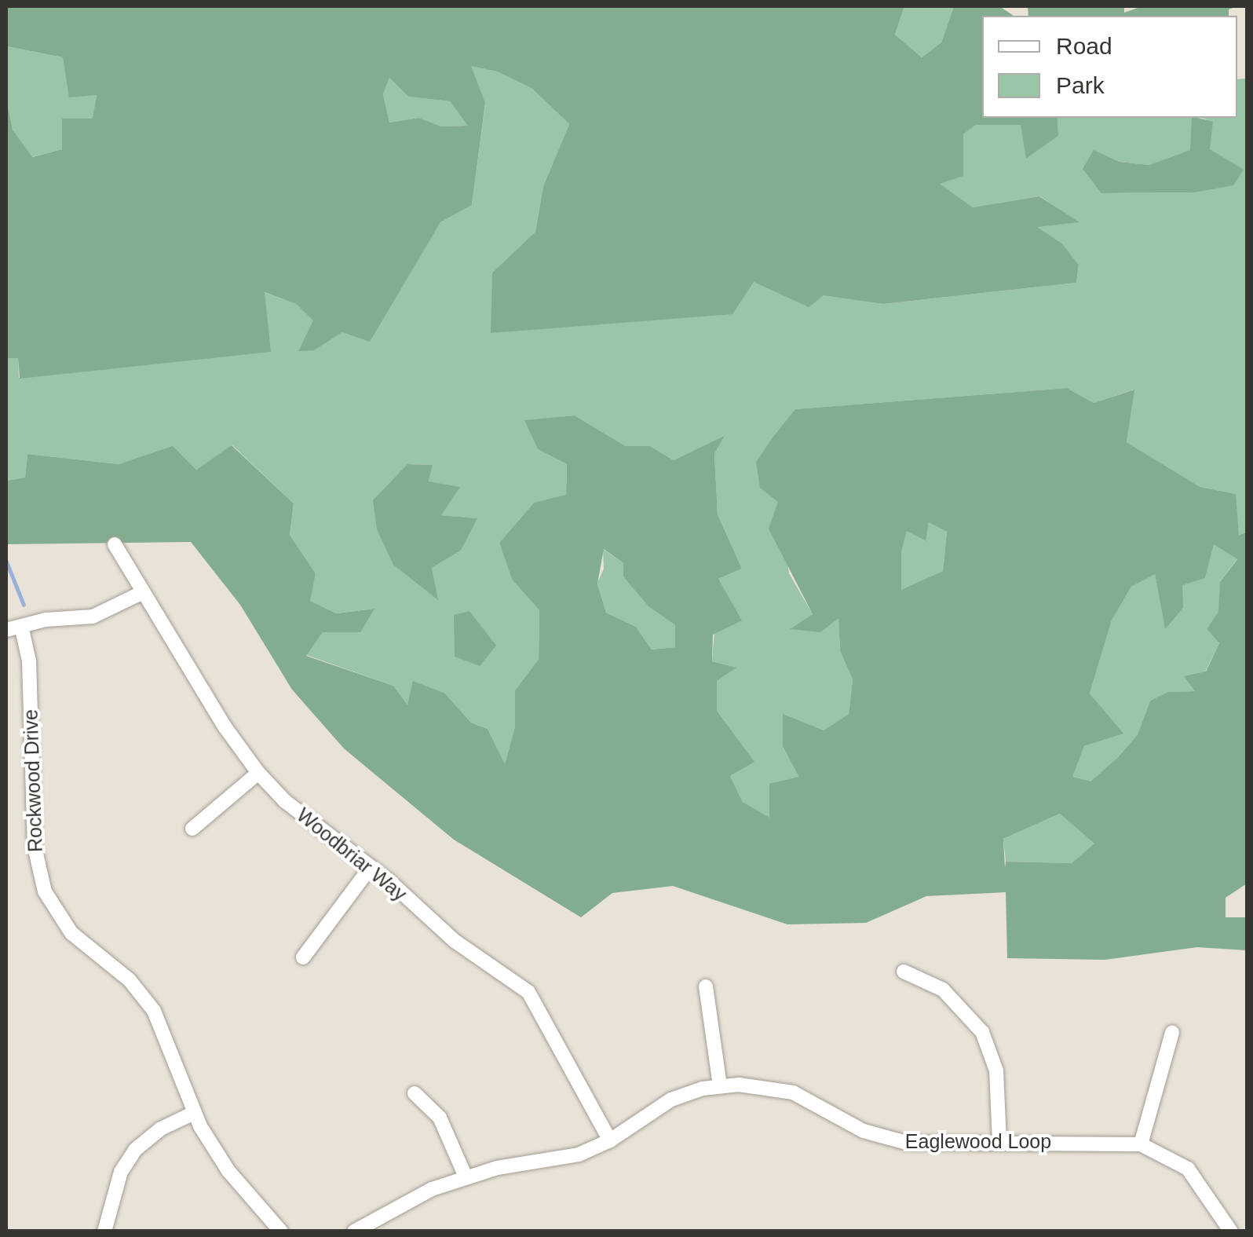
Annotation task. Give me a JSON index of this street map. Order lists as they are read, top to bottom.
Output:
{
  "streets": {
    "street": ["Rockwood Drive", "Woodbriar Way", "Eaglewood Loop"]
  },
  "crossings": [
    ["Woodbriar Way", "Eaglewood Loop"]
  ],
  "legend": ["Road", "Park"]
}
